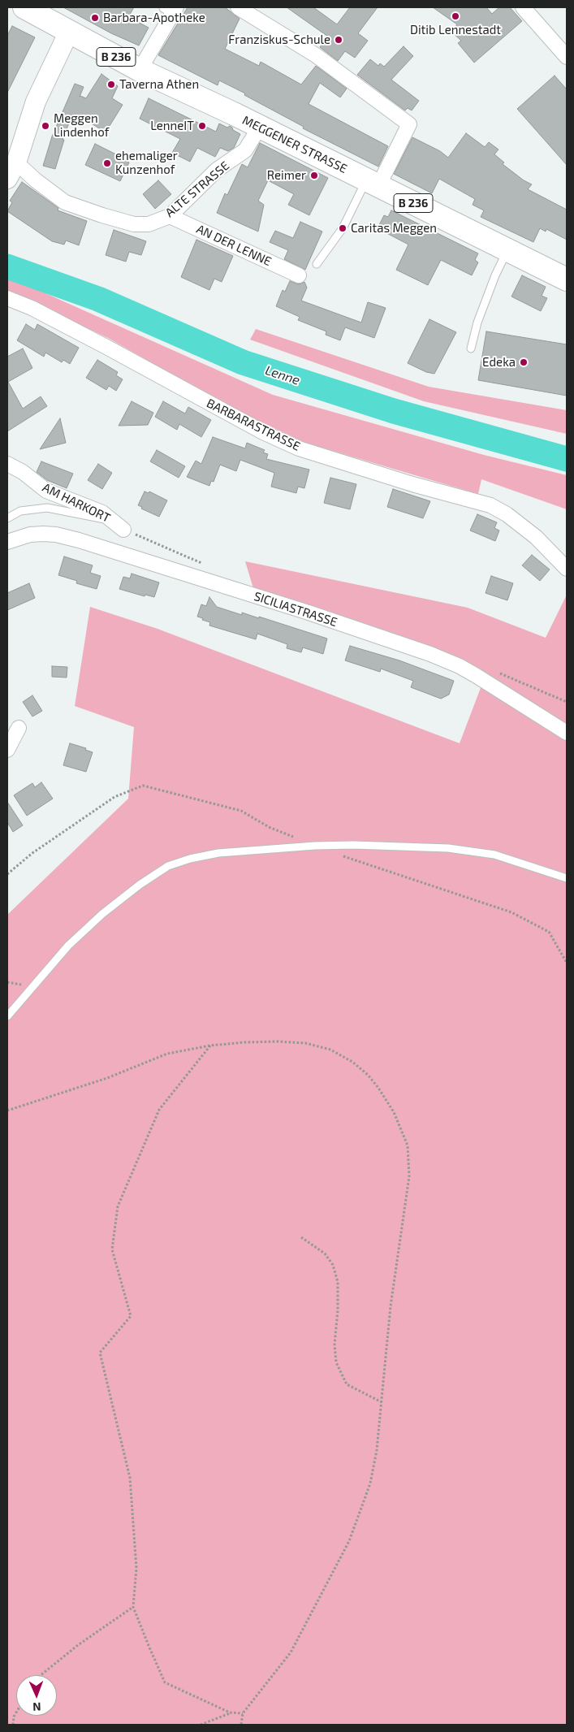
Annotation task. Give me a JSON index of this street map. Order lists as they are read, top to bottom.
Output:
{
  "streets": {
    "main road": ["B 236", "MEGGENER STRASSE"],
    "street": [
      "ALTE STRASSE",
      "AN DER LENNE",
      "BARBARASTRASSE",
      "AM HARKORT",
      "SICILIASTRASSE"
    ]
  },
  "crossings": [
    ["MEGGENER STRASSE", "ALTE STRASSE"],
    ["ALTE STRASSE", "AN DER LENNE"]
  ],
  "water": ["Lenne"],
  "places": [
    "Ditib Lennestadt",
    "Barbara-Apotheke",
    "Franziskus-Schule",
    "Taverna Athen",
    "Meggen Lindenhof",
    "LenneIT",
    "ehemaliger Kunzenhof",
    "Reimer",
    "Caritas Meggen",
    "Edeka"
  ],
  "north": "bottom"
}
